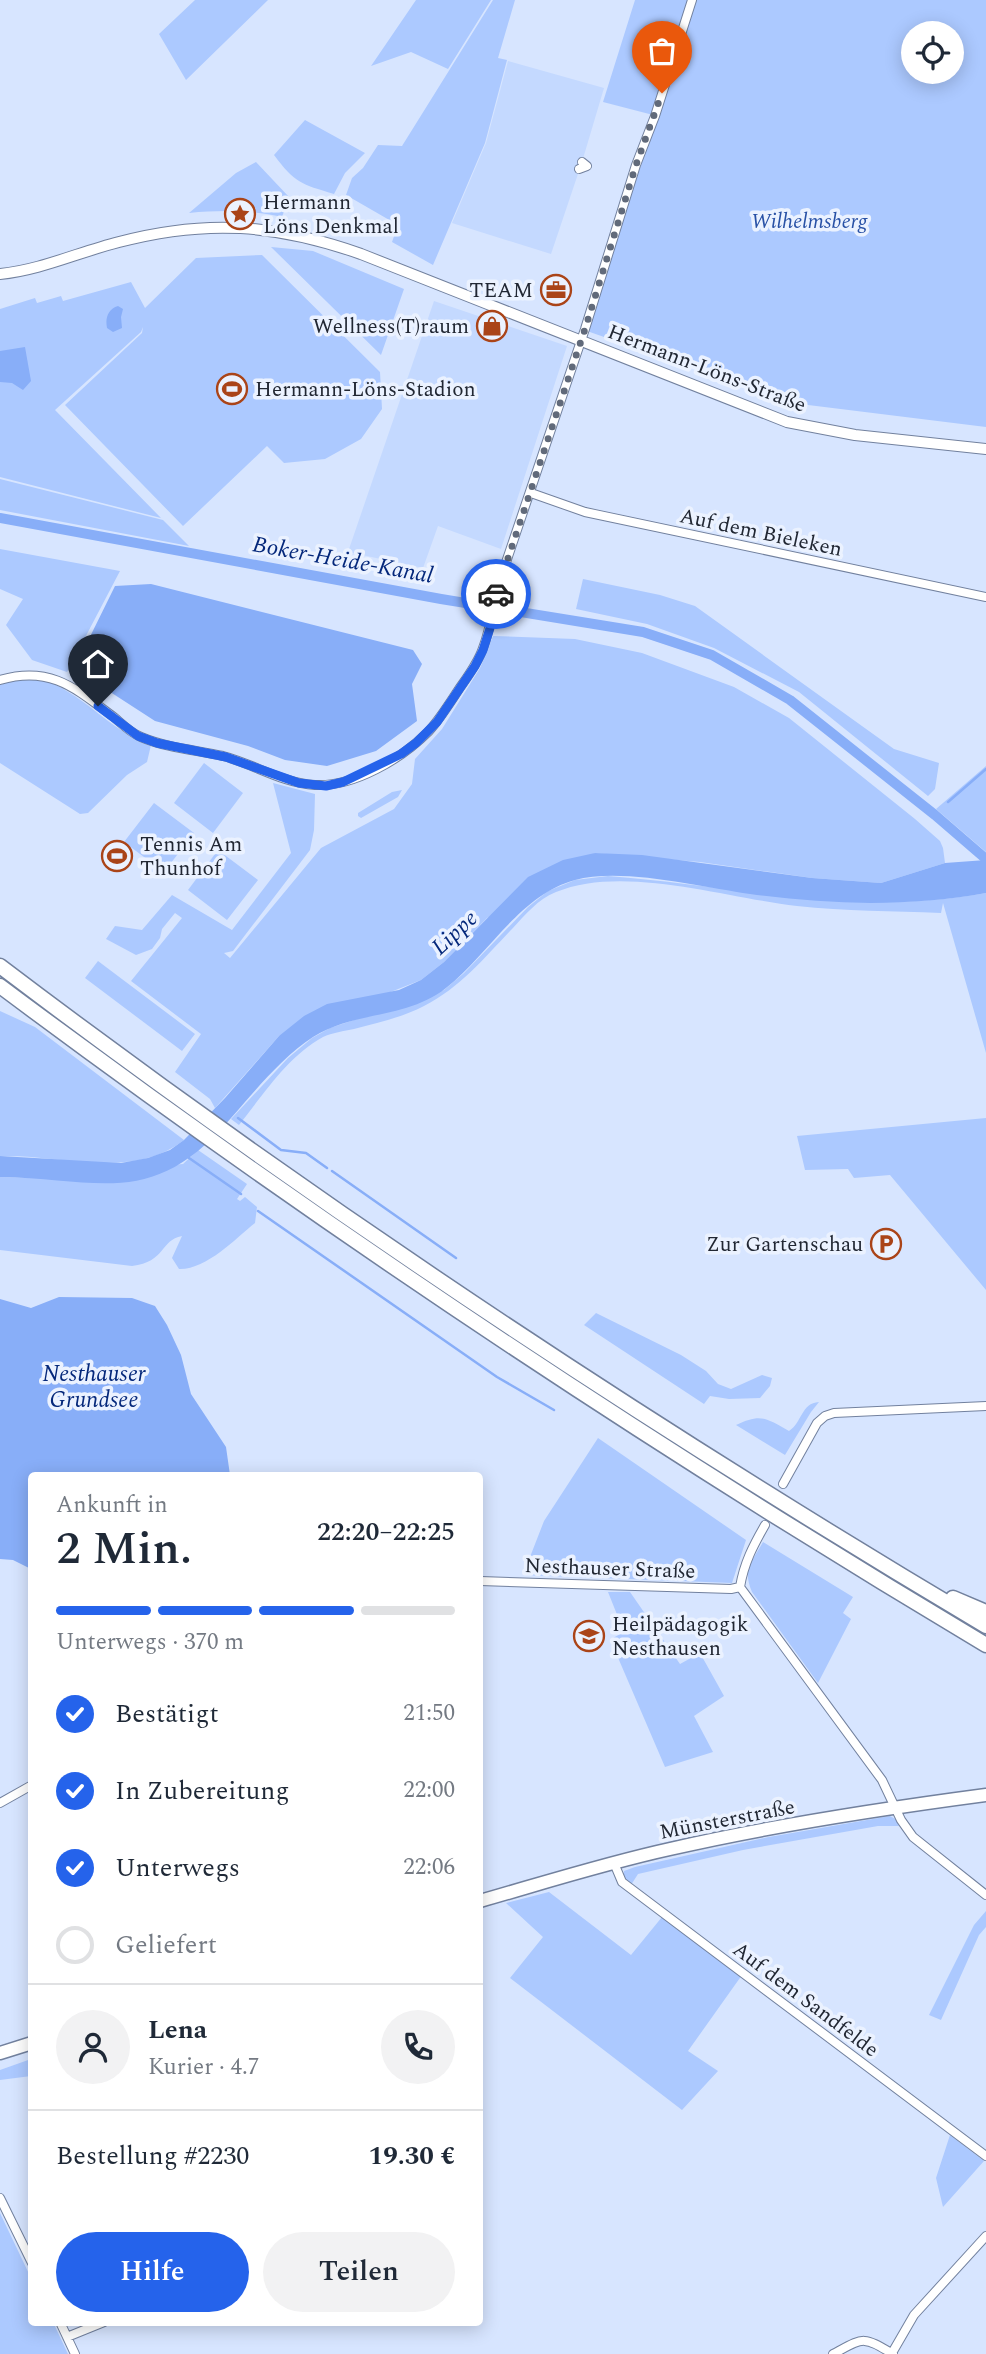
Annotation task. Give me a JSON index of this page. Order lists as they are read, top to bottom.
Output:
{
  "streets": {
    "main road": ["Münsterstraße"],
    "street": [
      "Hermann-Löns-Straße",
      "Auf dem Bieleken",
      "Nesthauser Straße",
      "Auf dem Sandfelde"
    ]
  },
  "crossings": [
    ["Münsterstraße", "Auf dem Sandfelde"]
  ],
  "water": ["Boker-Heide-Kanal", "Lippe", "Nesthauser Grundsee"],
  "parks": ["Wilhelmsberg"],
  "places": {
    "place": ["Hermann Löns Denkmal"],
    "office": ["TEAM"],
    "shop": ["Wellness(T)raum"],
    "sports": ["Hermann-Löns-Stadion", "Tennis Am Thunhof"],
    "parking": ["Zur Gartenschau"],
    "school or university": ["Heilpädagogik Nesthausen"]
  },
  "page": {
    "heading": ["2 Min.", "Ankunft in", "22:20–22:25"],
    "panel": [
      "Lena",
      "Kurier · 4.7",
      "Bestellung #2230",
      "19.30 €"
    ],
    "bar": "Unterwegs · 370 m",
    "list": [
      ["Bestätigt", "21:50"],
      ["In Zubereitung", "22:00"],
      ["Unterwegs", "22:06"],
      "Geliefert"
    ],
    "buttons": ["Hilfe", "Teilen"]
  }
}
